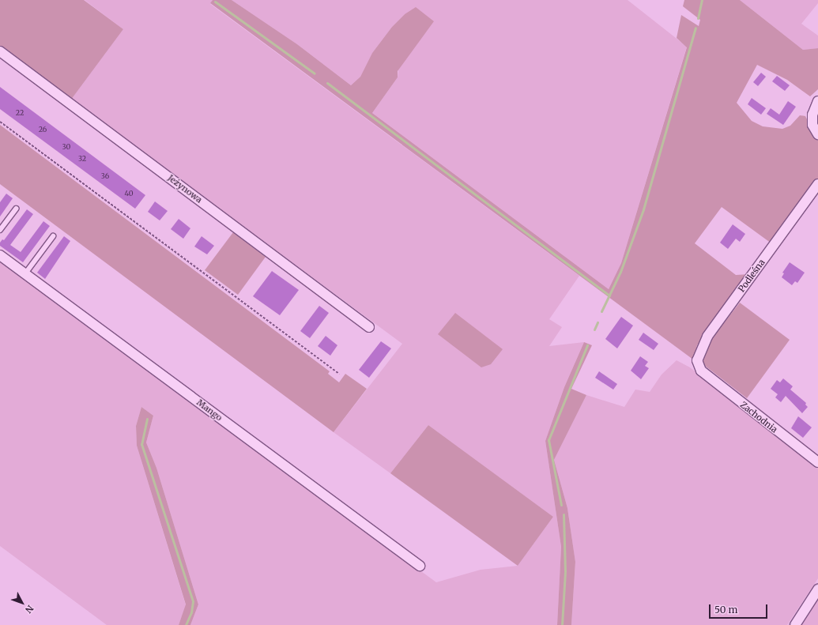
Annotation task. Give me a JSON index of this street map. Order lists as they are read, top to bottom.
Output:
{
  "streets": {
    "street": [
      "Jeżynowa",
      "Podleśna",
      "Mango",
      "Zachodnia"
    ]
  },
  "crossings": [
    ["Podleśna", "Zachodnia"]
  ],
  "house_numbers": [
    "22",
    "26",
    "30",
    "32",
    "36",
    "40"
  ],
  "scale_bar": "50 m",
  "north": "bottom right"
}
